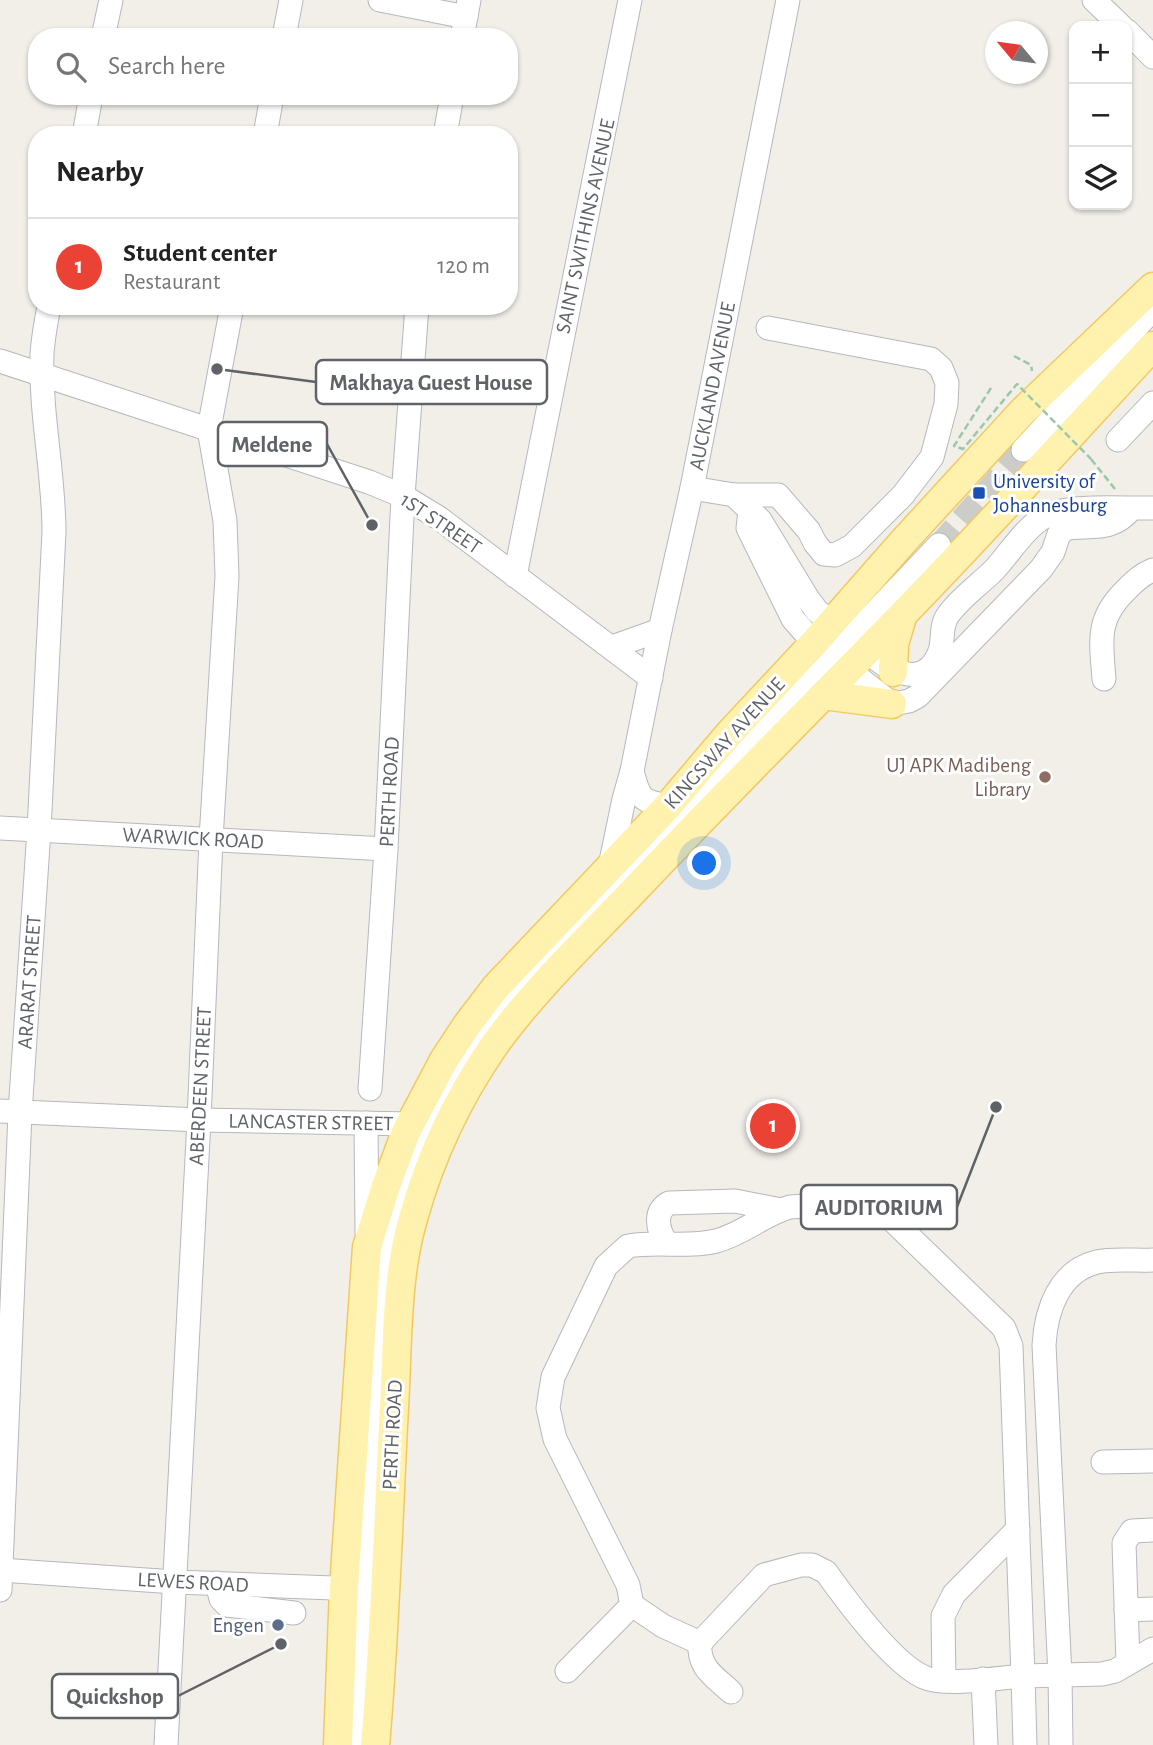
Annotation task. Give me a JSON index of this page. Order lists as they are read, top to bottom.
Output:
{
  "streets": {
    "main road": ["KINGSWAY AVENUE", "PERTH ROAD"],
    "street": [
      "SAINT SWITHINS AVENUE",
      "AUCKLAND AVENUE",
      "1ST STREET",
      "WARWICK ROAD",
      "ARARAT STREET",
      "ABERDEEN STREET",
      "LANCASTER STREET",
      "LEWES ROAD"
    ]
  },
  "crossings": [
    ["SAINT SWITHINS AVENUE", "1ST STREET"],
    ["AUCKLAND AVENUE", "1ST STREET"],
    ["AUCKLAND AVENUE", "KINGSWAY AVENUE"],
    ["1ST STREET", "PERTH ROAD"],
    ["1ST STREET", "ARARAT STREET"],
    ["1ST STREET", "ABERDEEN STREET"],
    ["KINGSWAY AVENUE", "PERTH ROAD"],
    ["KINGSWAY AVENUE", "LANCASTER STREET"],
    ["PERTH ROAD", "WARWICK ROAD"],
    ["PERTH ROAD", "LEWES ROAD"],
    ["WARWICK ROAD", "ARARAT STREET"],
    ["WARWICK ROAD", "ABERDEEN STREET"],
    ["ARARAT STREET", "LANCASTER STREET"],
    ["ARARAT STREET", "LEWES ROAD"],
    ["ABERDEEN STREET", "LANCASTER STREET"],
    ["ABERDEEN STREET", "LEWES ROAD"]
  ],
  "places": {
    "other": [
      "Makhaya Guest House",
      "Meldene",
      "UJ APK Madibeng Library",
      "AUDITORIUM",
      "Engen",
      "Quickshop"
    ],
    "transit": ["University of Johannesburg"]
  },
  "north": "top left",
  "page": {
    "map_buttons": ["+", "−"],
    "search": "Search here",
    "heading": "Nearby",
    "list": [
      {
        "mark": "1",
        "name": "Student center",
        "note": "Restaurant",
        "value": "120 m"
      }
    ],
    "pins": "1"
  }
}
